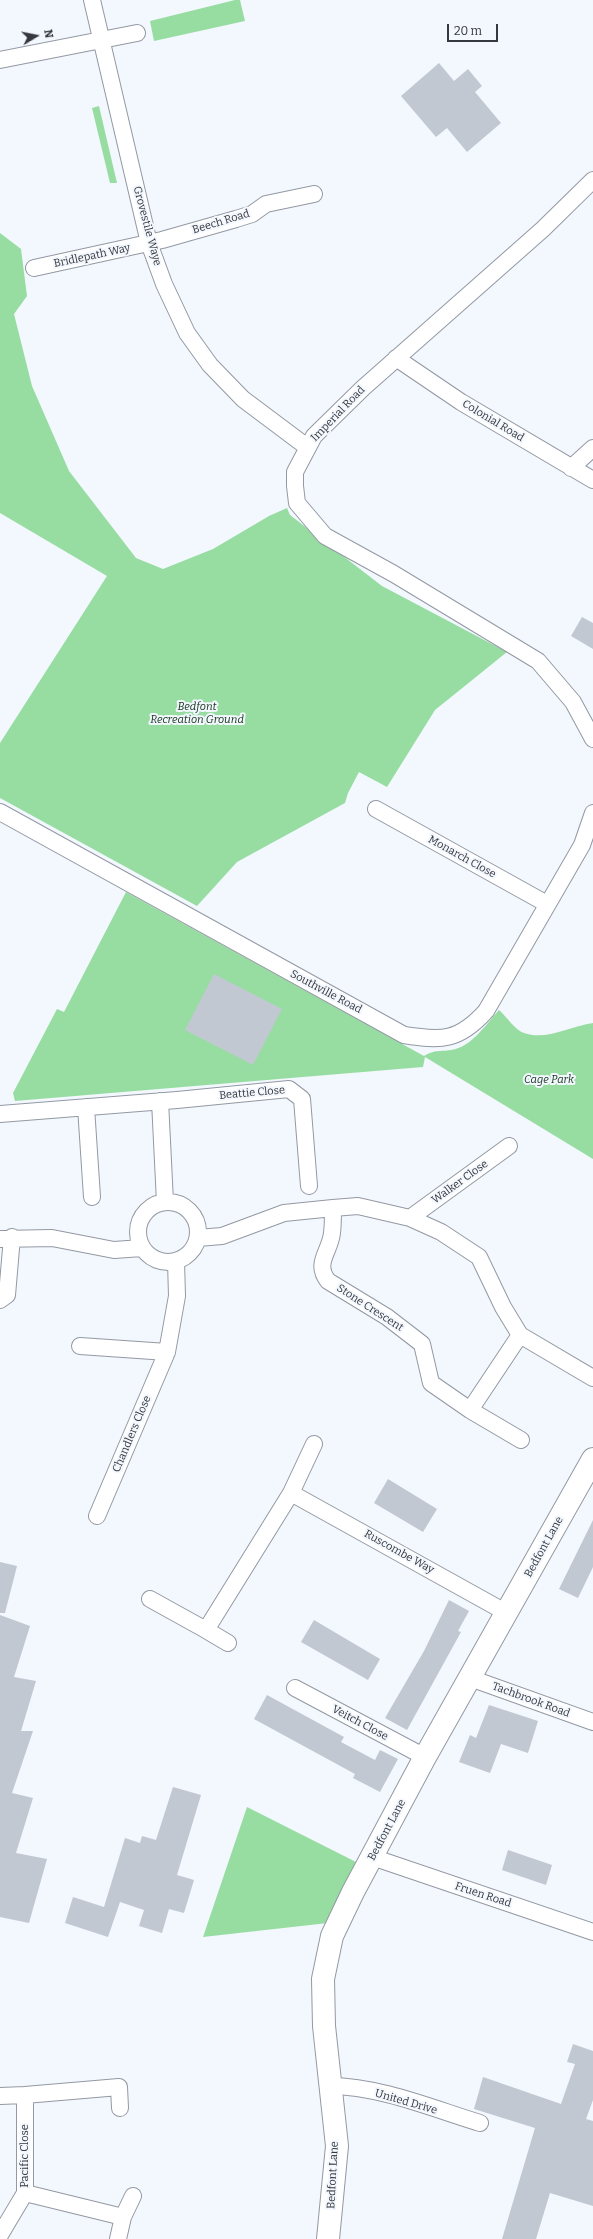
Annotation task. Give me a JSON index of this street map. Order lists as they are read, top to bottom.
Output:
{
  "streets": {
    "main road": ["Bedfont Lane"],
    "street": [
      "Beech Road",
      "Grovestile Waye",
      "Bridlepath Way",
      "Imperial Road",
      "Colonial Road",
      "Monarch Close",
      "Southville Road",
      "Beattie Close",
      "Walker Close",
      "Stone Crescent",
      "Chandlers Close",
      "Ruscombe Way",
      "Tachbrook Road",
      "Veitch Close",
      "Fruen Road",
      "United Drive",
      "Pacific Close"
    ]
  },
  "crossings": [
    ["Beech Road", "Grovestile Waye"],
    ["Beech Road", "Bridlepath Way"],
    ["Grovestile Waye", "Bridlepath Way"],
    ["Grovestile Waye", "Imperial Road"],
    ["Imperial Road", "Colonial Road"],
    ["Monarch Close", "Southville Road"],
    ["Bedfont Lane", "Ruscombe Way"],
    ["Bedfont Lane", "Tachbrook Road"],
    ["Bedfont Lane", "Veitch Close"],
    ["Bedfont Lane", "Fruen Road"],
    ["Bedfont Lane", "United Drive"]
  ],
  "parks": ["Bedfont Recreation Ground", "Cage Park"],
  "scale_bar": "20 m",
  "north": "right"
}
